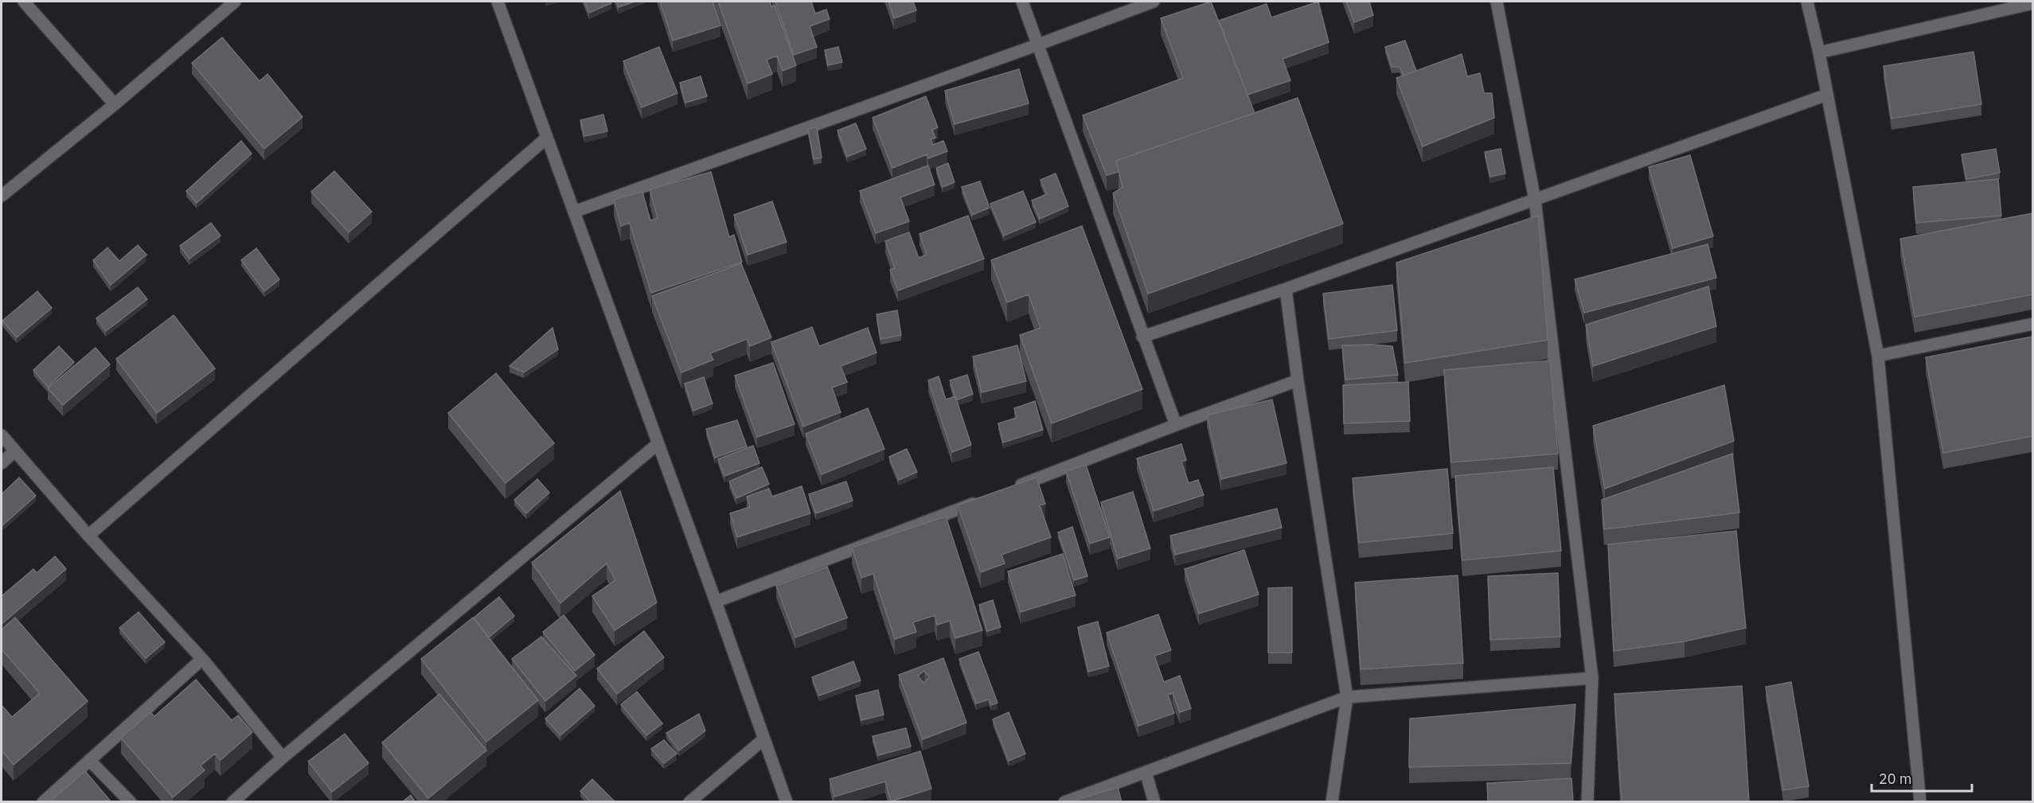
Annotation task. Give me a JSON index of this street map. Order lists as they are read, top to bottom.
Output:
{
  "scale_bar": "20 m"
}
